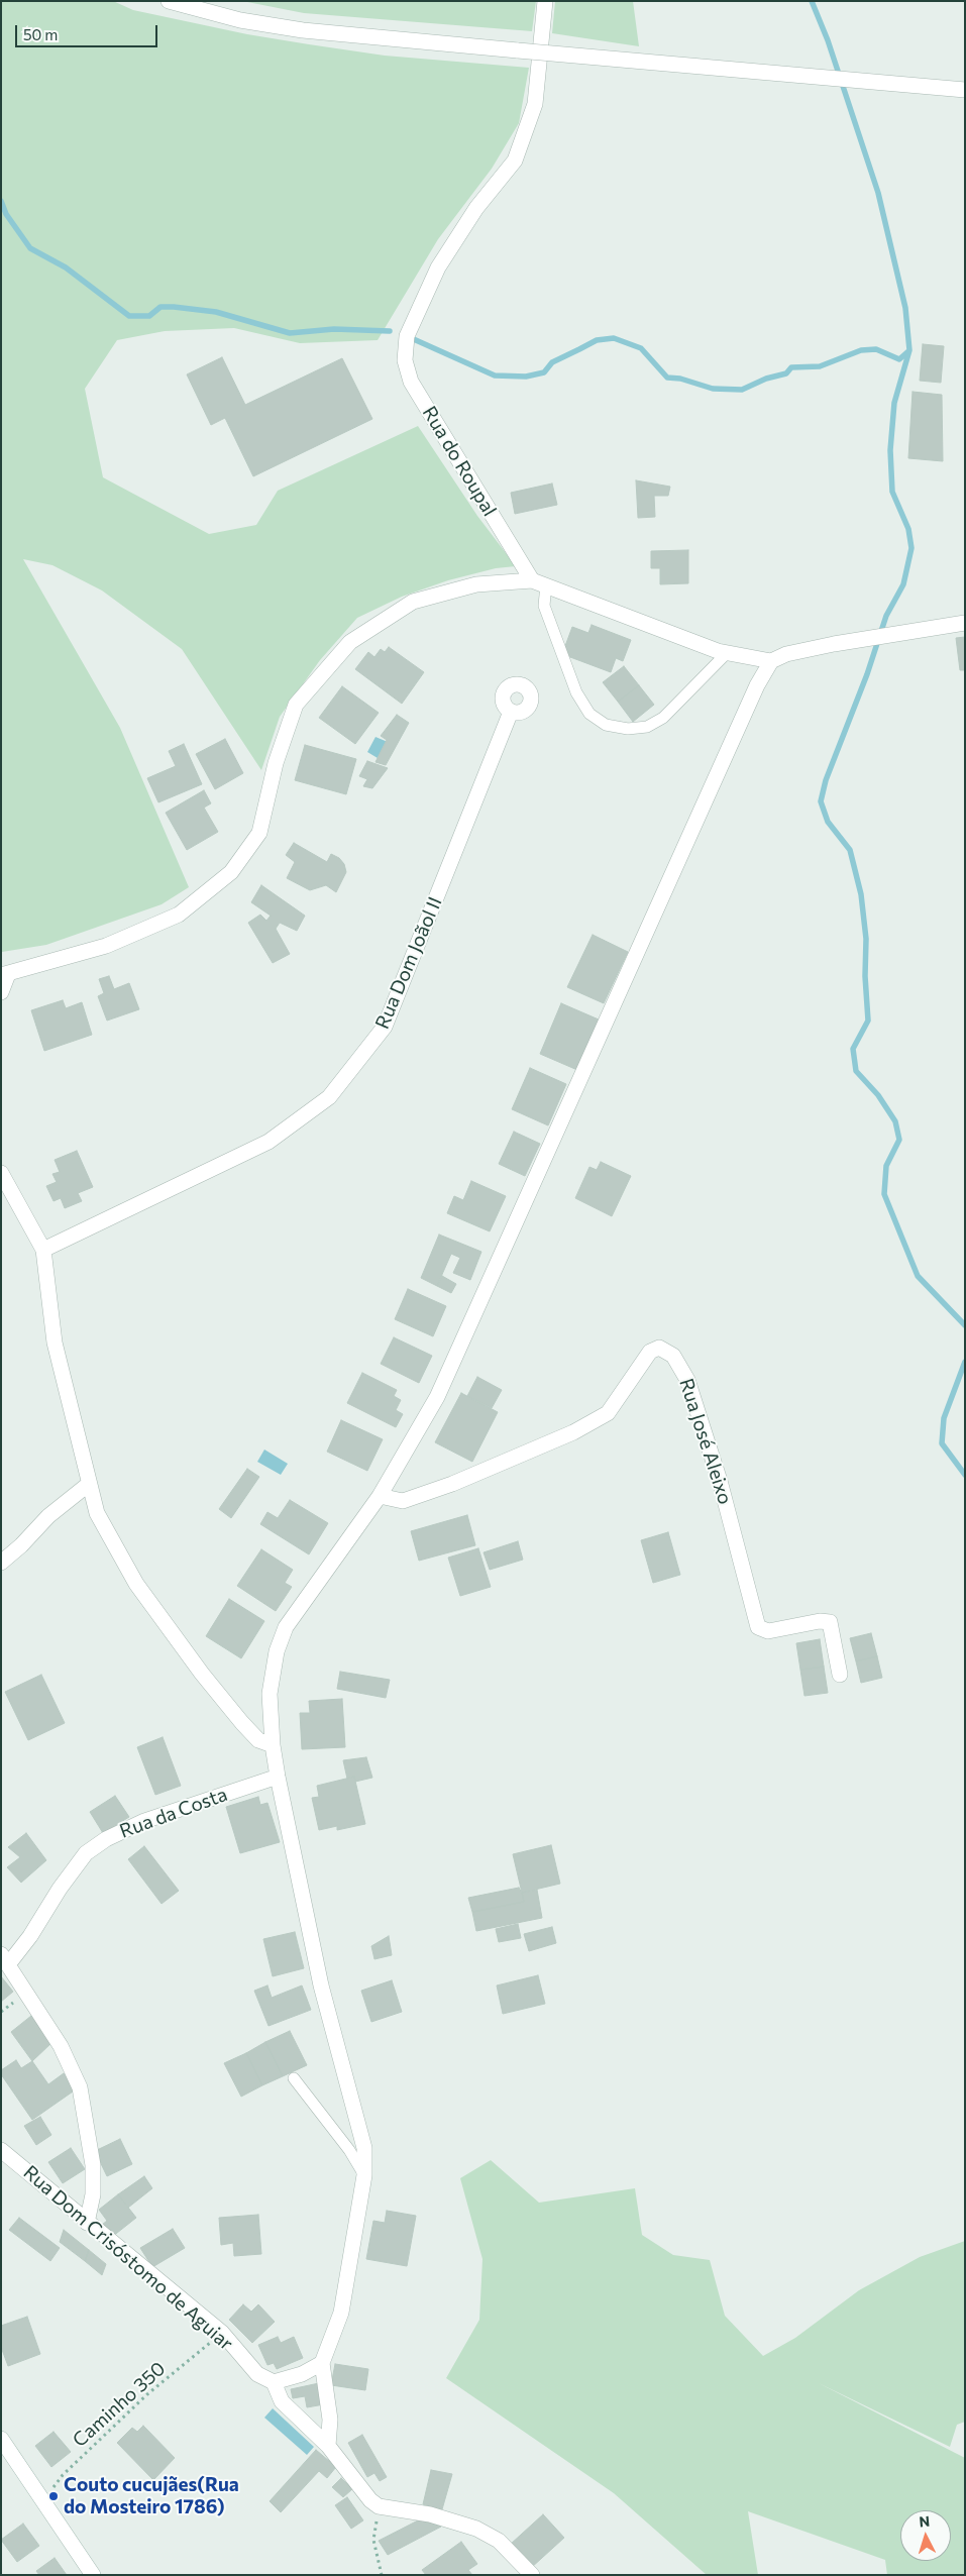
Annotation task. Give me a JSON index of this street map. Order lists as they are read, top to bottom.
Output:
{
  "streets": {
    "street": [
      "Rua do Roupal",
      "Rua Dom Joãol II",
      "Rua José Aleixo",
      "Rua da Costa",
      "Rua Dom Crisóstomo de Aguiar"
    ],
    "path": ["Caminho 350"]
  },
  "crossings": [
    ["Rua Dom Crisóstomo de Aguiar", "Caminho 350"]
  ],
  "places": ["Couto cucujães(Rua do Mosteiro 1786)"],
  "scale_bar": "50 m",
  "north": "top"
}
